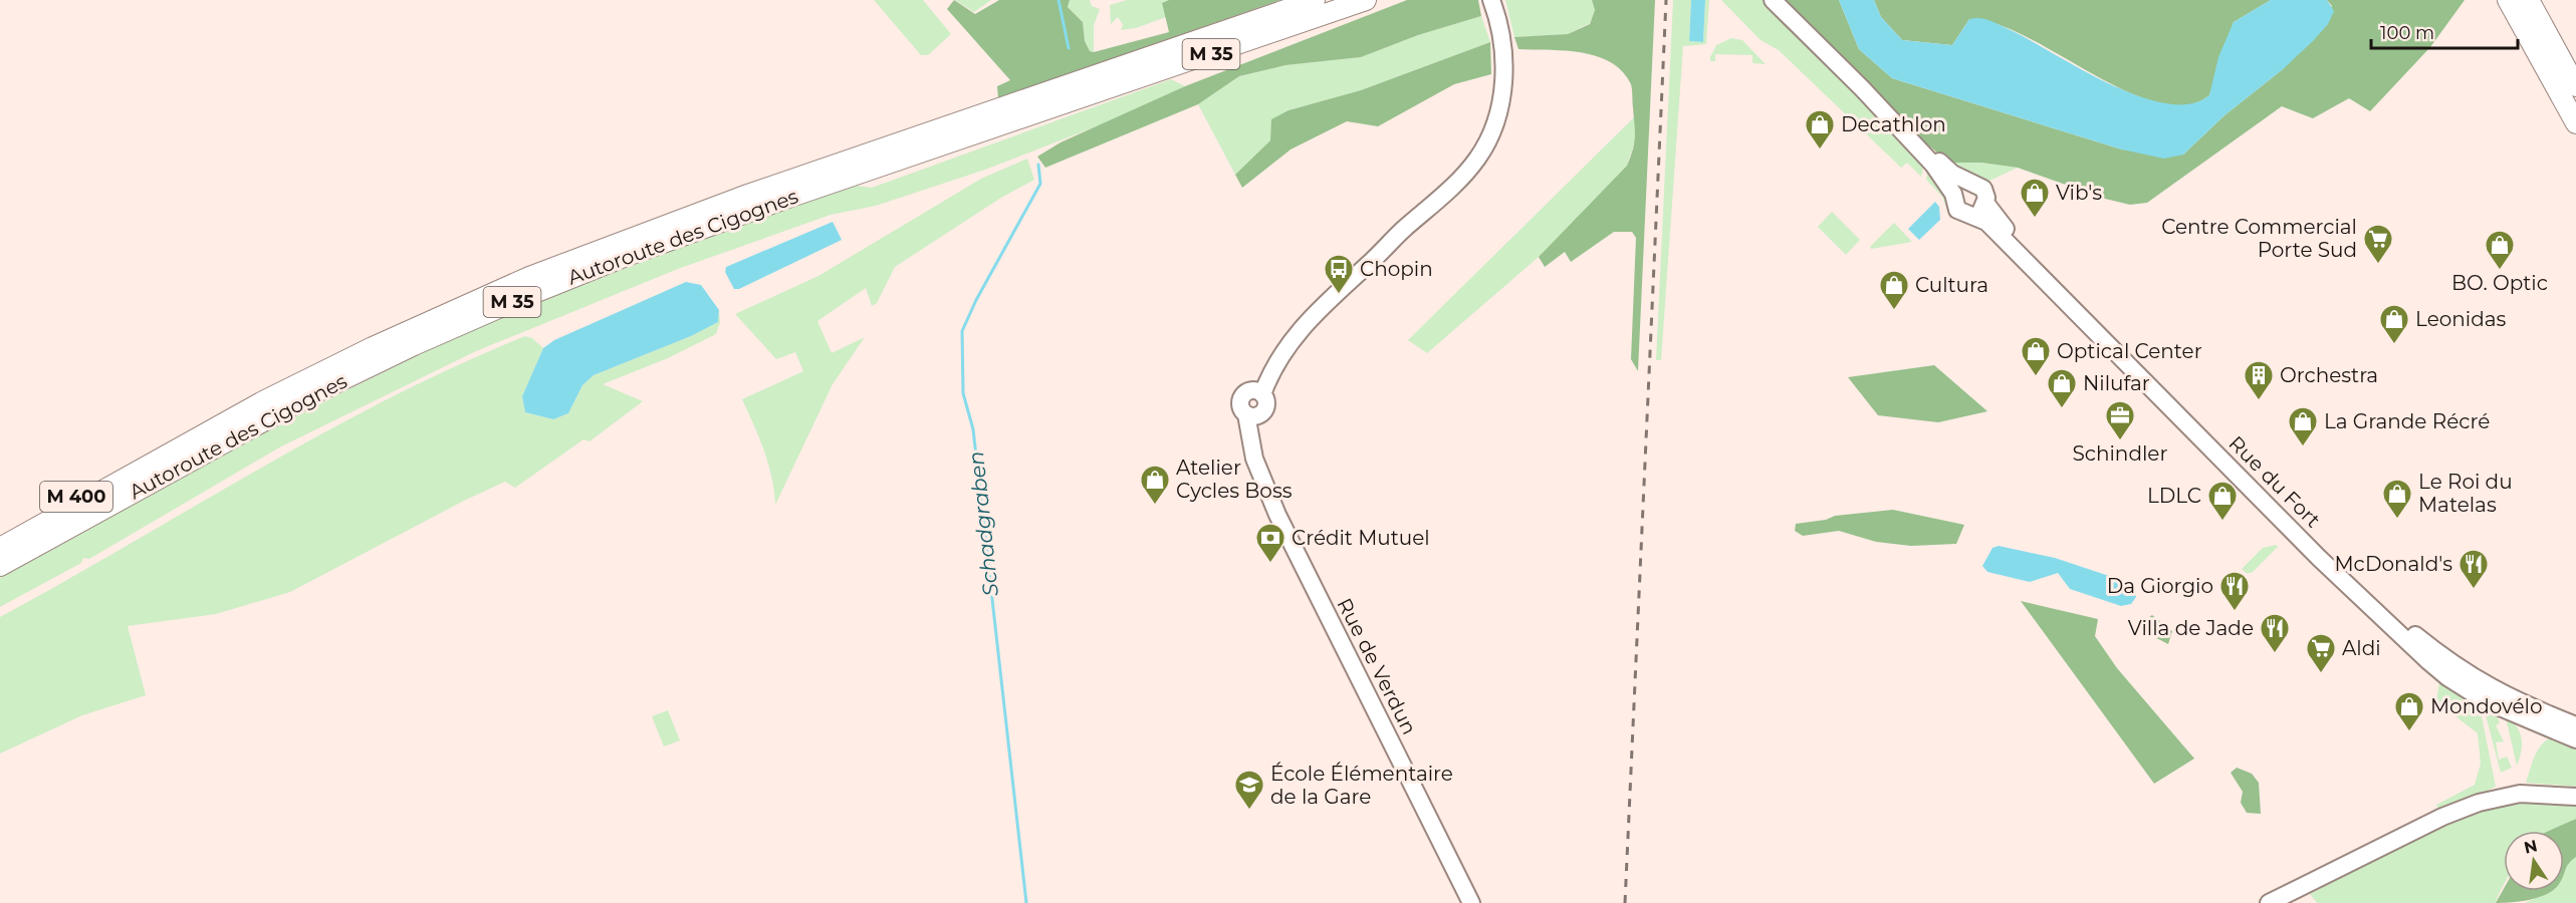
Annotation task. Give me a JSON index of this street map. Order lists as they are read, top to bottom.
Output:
{
  "streets": {
    "highway": ["M 35", "Autoroute des Cigognes", "M 400"],
    "main road": ["Rue du Fort", "Rue de Verdun"]
  },
  "crossings": [
    ["Autoroute des Cigognes", "M 400"]
  ],
  "water": ["Schadgraben"],
  "places": {
    "shop": [
      "Decathlon",
      "Vib's",
      "BO. Optic",
      "Cultura",
      "Leonidas",
      "Optical Center",
      "Nilufar",
      "La Grande Récré",
      "Atelier Cycles Boss",
      "Le Roi du Matelas",
      "LDLC",
      "Mondovélo"
    ],
    "supermarket": ["Centre Commercial Porte Sud", "Aldi"],
    "bus stop": ["Chopin"],
    "building": ["Orchestra"],
    "office": ["Schindler"],
    "bank": ["Crédit Mutuel"],
    "restaurant": ["McDonald's", "Da Giorgio", "Villa de Jade"],
    "school or university": ["École Élémentaire de la Gare"]
  },
  "scale_bar": "100 m",
  "north": "top"
}
